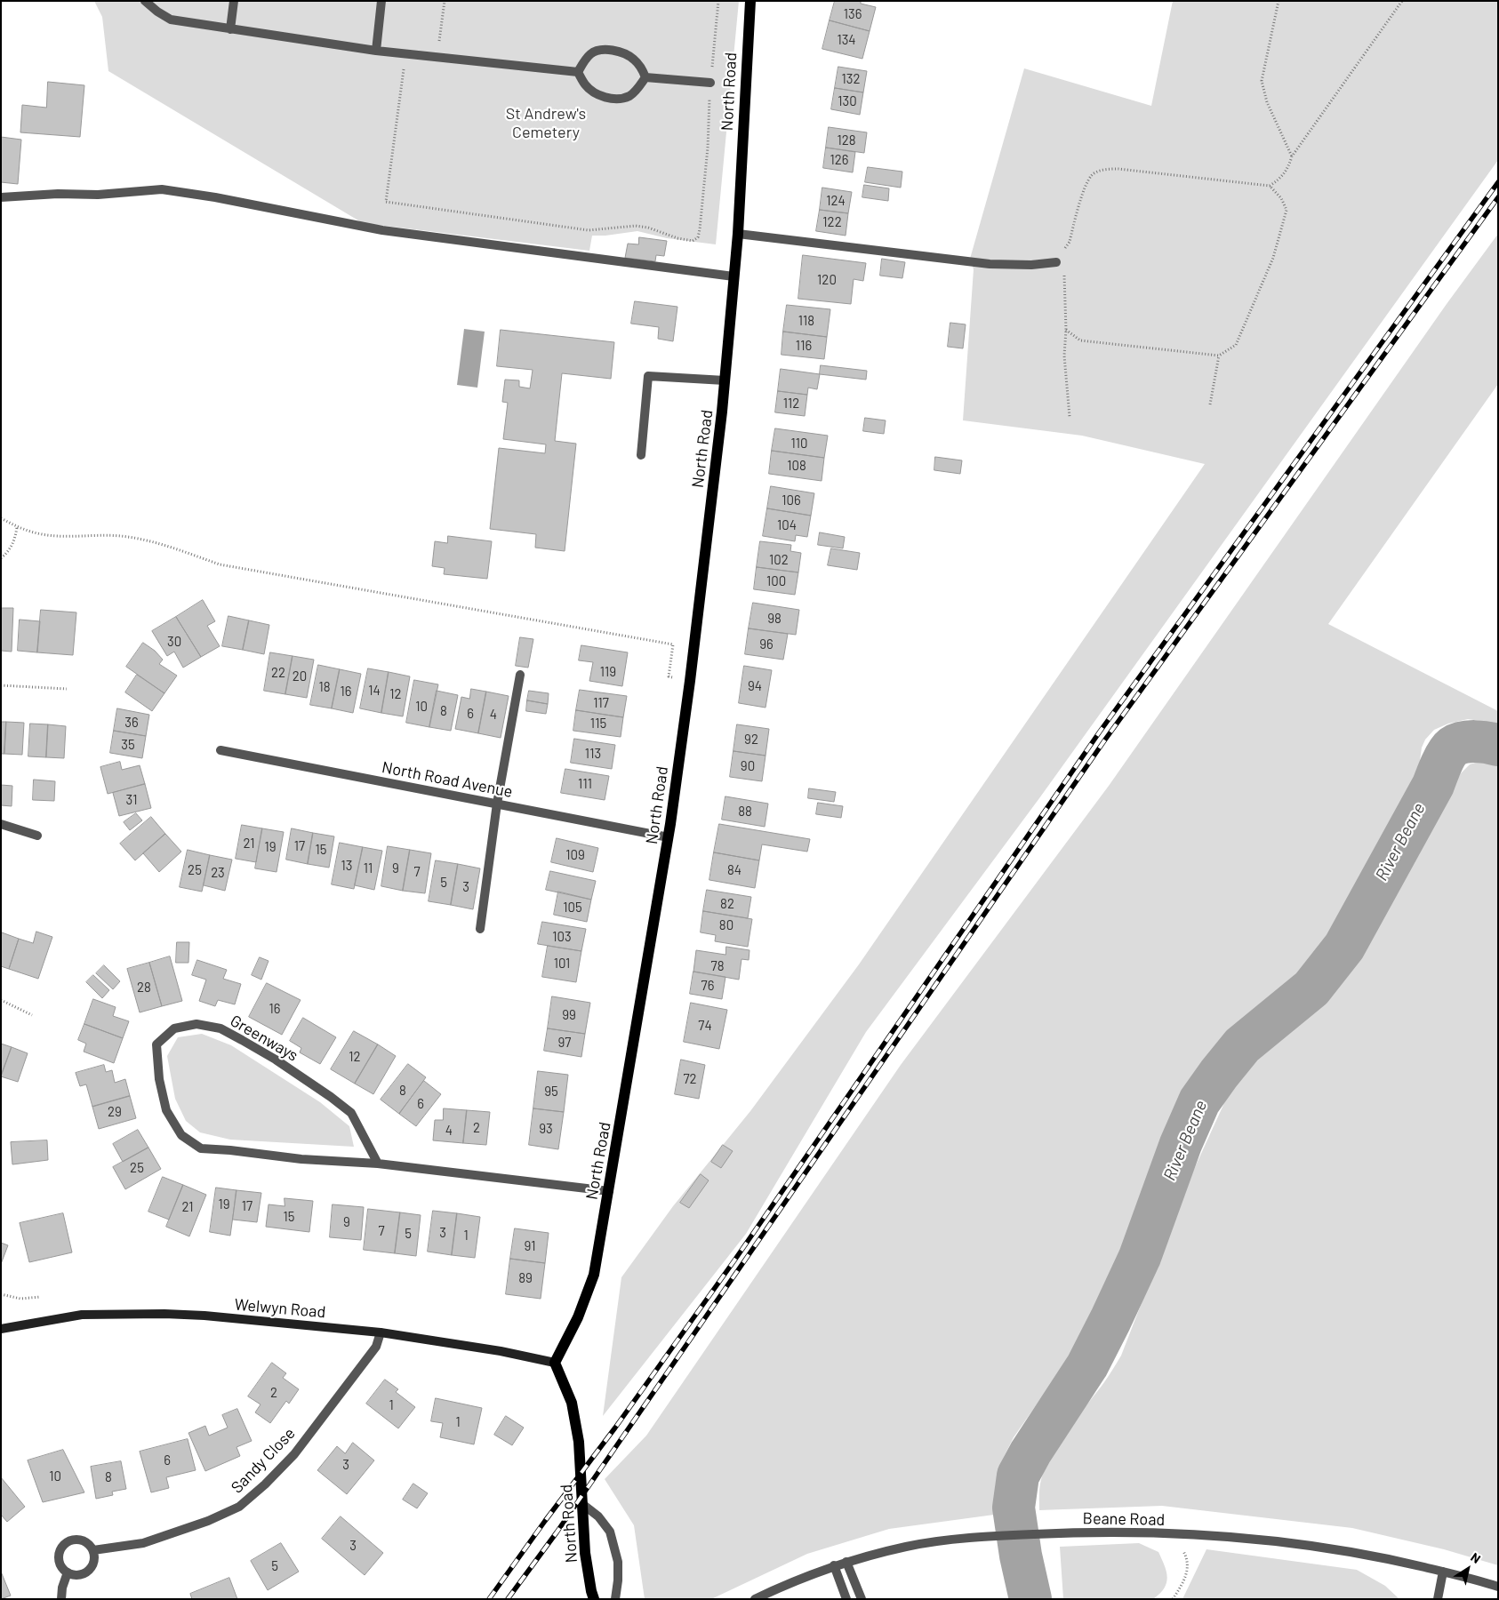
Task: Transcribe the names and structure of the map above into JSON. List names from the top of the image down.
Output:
{
  "streets": {
    "main road": ["North Road", "Welwyn Road"],
    "street": [
      "North Road Avenue",
      "Greenways",
      "Sandy Close",
      "Beane Road"
    ]
  },
  "crossings": [
    ["North Road", "North Road Avenue"],
    ["North Road", "Greenways"],
    ["North Road", "Welwyn Road"],
    ["Welwyn Road", "Sandy Close"]
  ],
  "water": ["River Beane"],
  "parks": ["St Andrew's Cemetery"],
  "house_numbers": [
    "136",
    "134",
    "132",
    "130",
    "128",
    "126",
    "124",
    "122",
    "120",
    "118",
    "116",
    "112",
    "110",
    "108",
    "106",
    "104",
    "102",
    "100",
    "98",
    "30",
    "96",
    "119",
    "22",
    "20",
    "94",
    "18",
    "14",
    "16",
    "12",
    "117",
    "10",
    "8",
    "6",
    "4",
    "36",
    "115",
    "92",
    "35",
    "113",
    "90",
    "111",
    "31",
    "88",
    "21",
    "17",
    "19",
    "15",
    "109",
    "13",
    "11",
    "9",
    "25",
    "84",
    "7",
    "23",
    "5",
    "3",
    "82",
    "105",
    "80",
    "103",
    "101",
    "78",
    "76",
    "28",
    "16",
    "99",
    "74",
    "97",
    "12",
    "72",
    "8",
    "95",
    "6",
    "29",
    "2",
    "93",
    "4",
    "25",
    "19",
    "17",
    "21",
    "15",
    "9",
    "7",
    "3",
    "5",
    "1",
    "91",
    "89",
    "2",
    "1",
    "1",
    "6",
    "3",
    "10",
    "8",
    "3",
    "5"
  ],
  "north": "top right"
}
